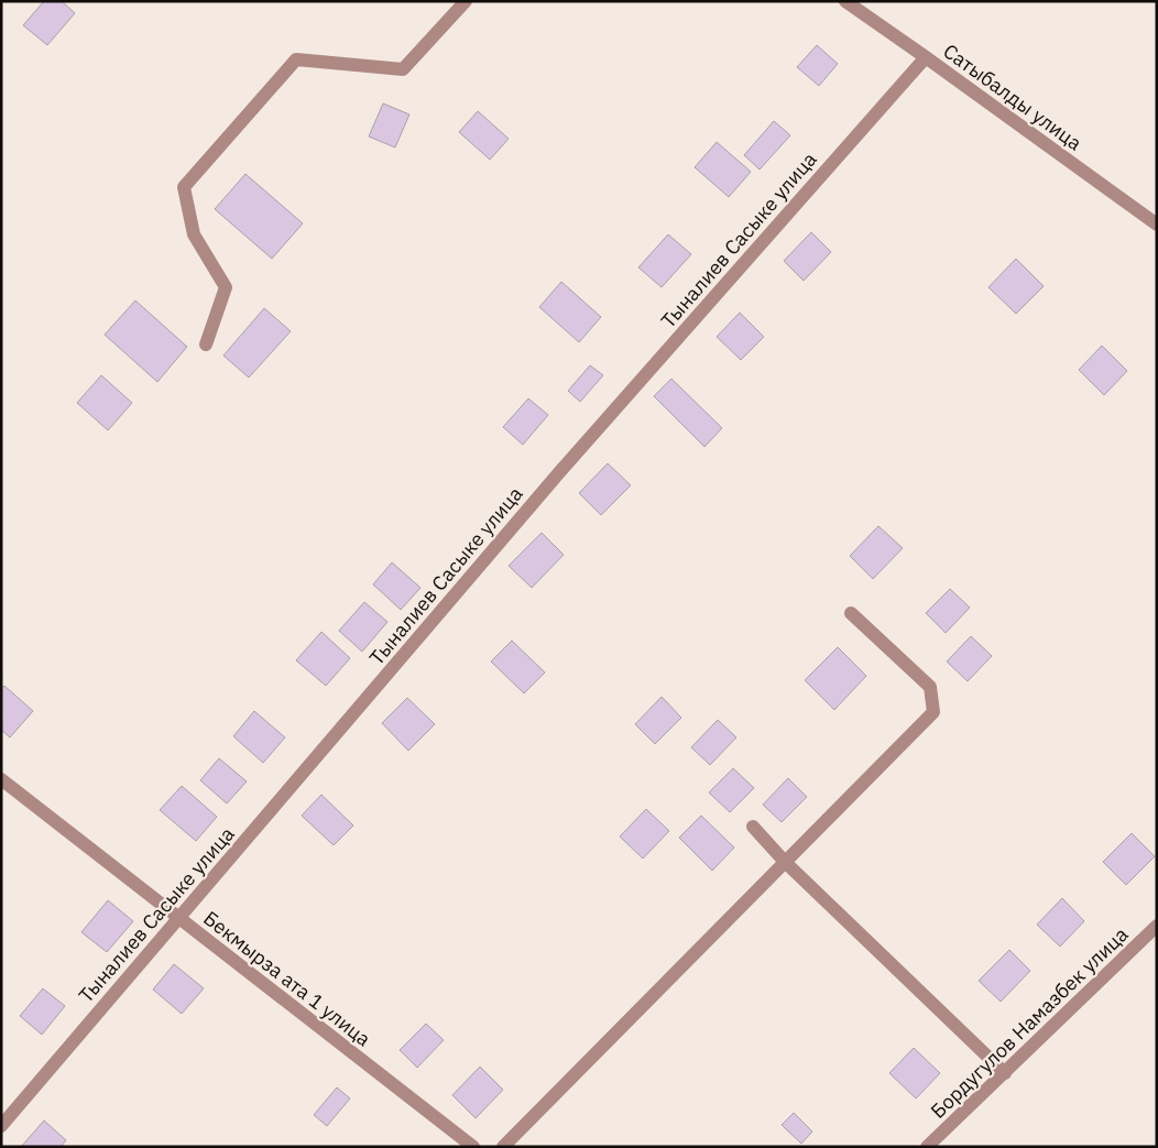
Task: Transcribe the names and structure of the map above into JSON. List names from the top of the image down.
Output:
{
  "streets": {
    "street": [
      "Сатыбалды улица",
      "Тыналиев Сасыке улица",
      "Бекмырза ата 1 улица",
      "Бордугулов Намазбек улица"
    ]
  },
  "crossings": [
    ["Сатыбалды улица", "Тыналиев Сасыке улица"],
    ["Тыналиев Сасыке улица", "Бекмырза ата 1 улица"]
  ]
}
